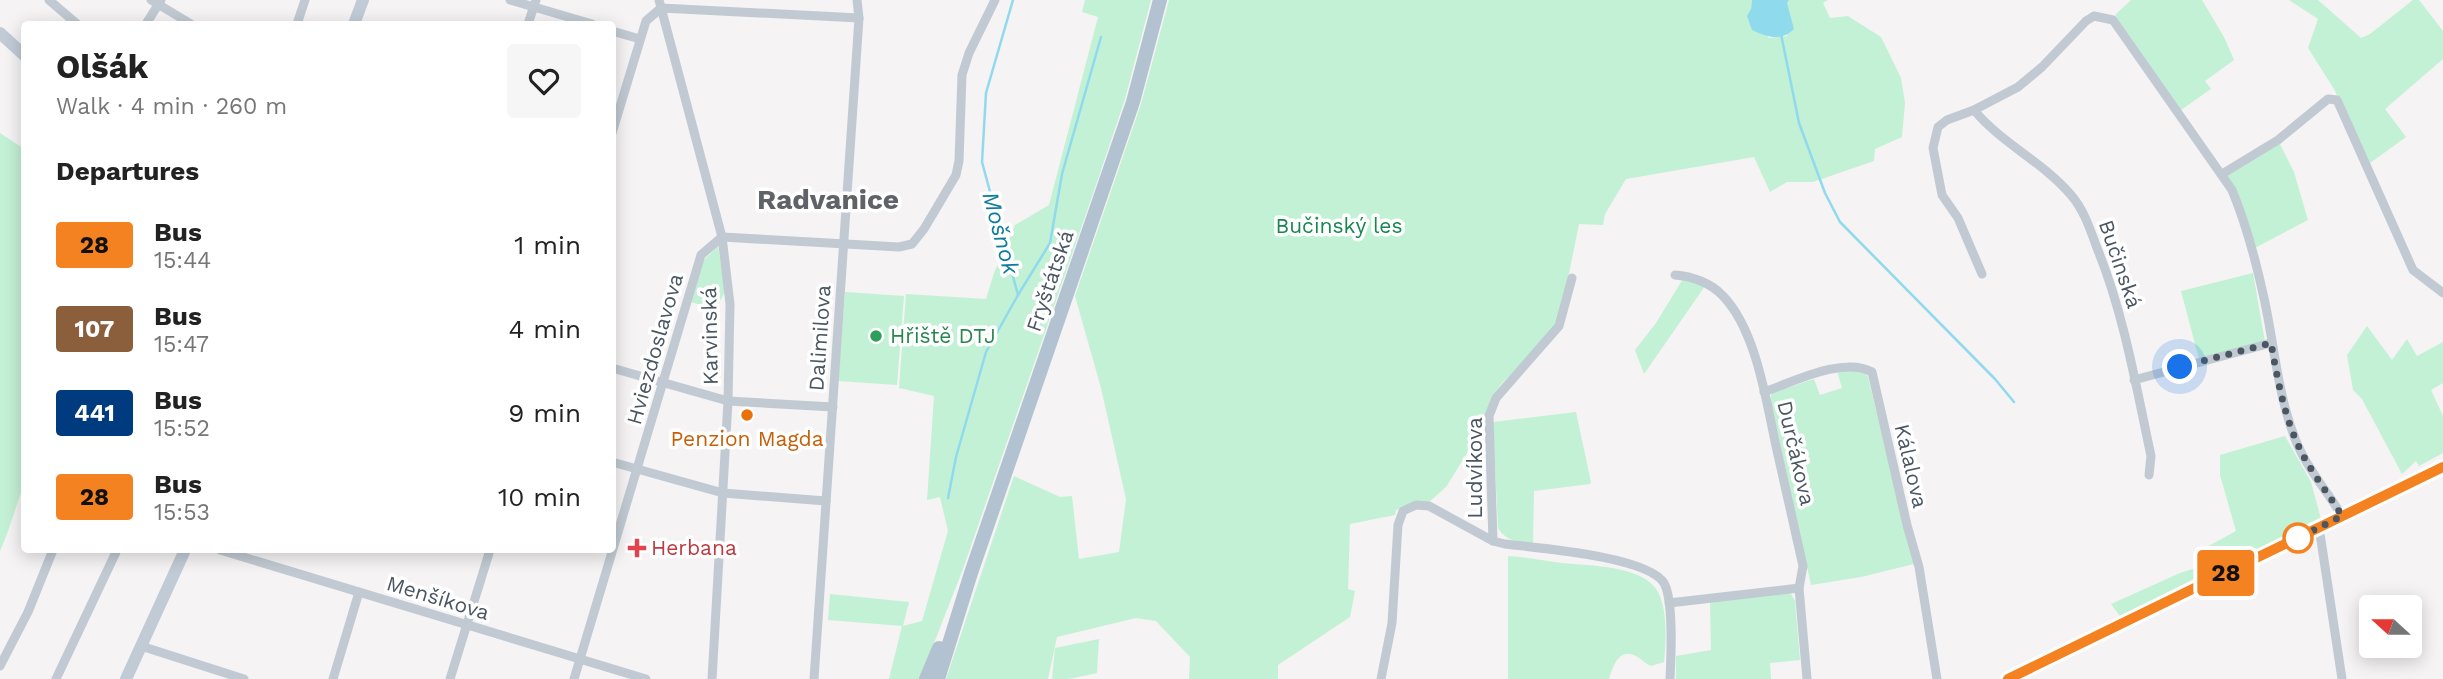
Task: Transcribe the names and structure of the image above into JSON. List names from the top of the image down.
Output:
{
  "streets": {
    "main road": ["Fryštátská"],
    "street": [
      "Bučinská",
      "Karvinská",
      "Dalimilova",
      "Hviezdoslavova",
      "Durčákova",
      "Kálalova",
      "Ludvíkova",
      "Menšíkova"
    ]
  },
  "crossings": [
    ["Karvinská", "Hviezdoslavova"],
    ["Hviezdoslavova", "Menšíkova"],
    ["Durčákova", "Kálalova"]
  ],
  "districts": ["Radvanice"],
  "water": ["Mošnok"],
  "parks": ["Bučinský les"],
  "places": {
    "other": ["Hřiště DTJ", "Penzion Magda"],
    "health": ["Herbana"]
  },
  "lines": ["bus line 28"],
  "north": "left",
  "page": {
    "on_map": "28",
    "heading": [
      ["Olšák", "Walk · 4 min · 260 m"],
      "Departures"
    ],
    "list": [
      {
        "mark": "28",
        "name": "Bus",
        "note": "15:44",
        "value": "1 min"
      },
      {
        "mark": "107",
        "name": "Bus",
        "note": "15:47",
        "value": "4 min"
      },
      {
        "mark": "441",
        "name": "Bus",
        "note": "15:52",
        "value": "9 min"
      },
      {
        "mark": "28",
        "name": "Bus",
        "note": "15:53",
        "value": "10 min"
      }
    ]
  }
}
